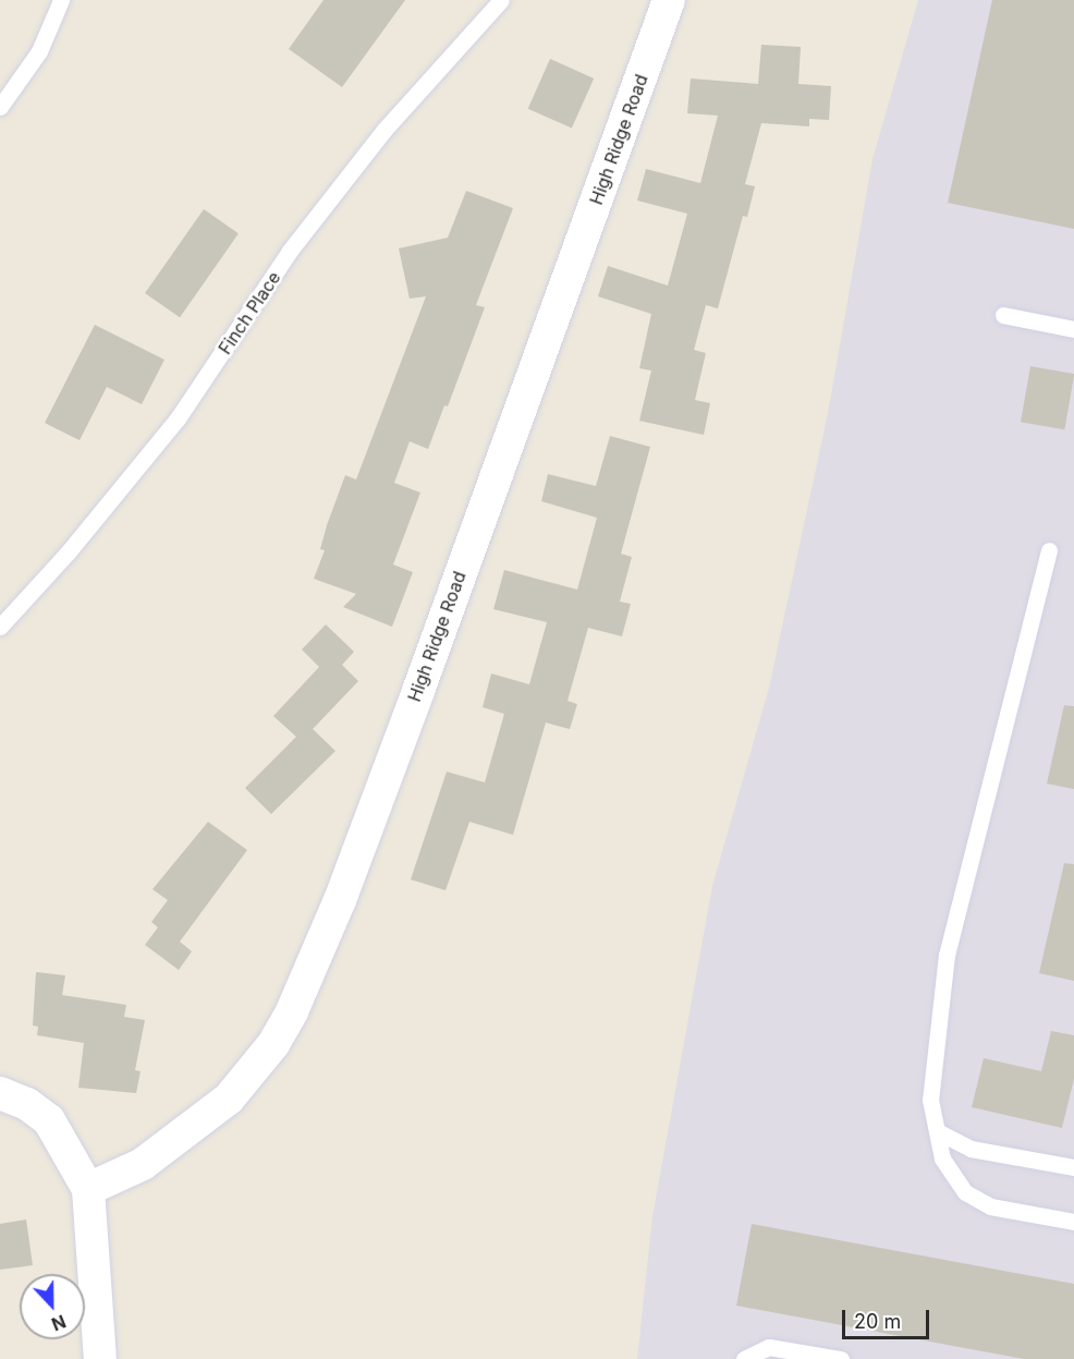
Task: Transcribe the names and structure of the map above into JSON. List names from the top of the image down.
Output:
{
  "streets": {
    "street": ["High Ridge Road"],
    "lane": ["Finch Place"]
  },
  "scale_bar": "20 m",
  "north": "bottom"
}
